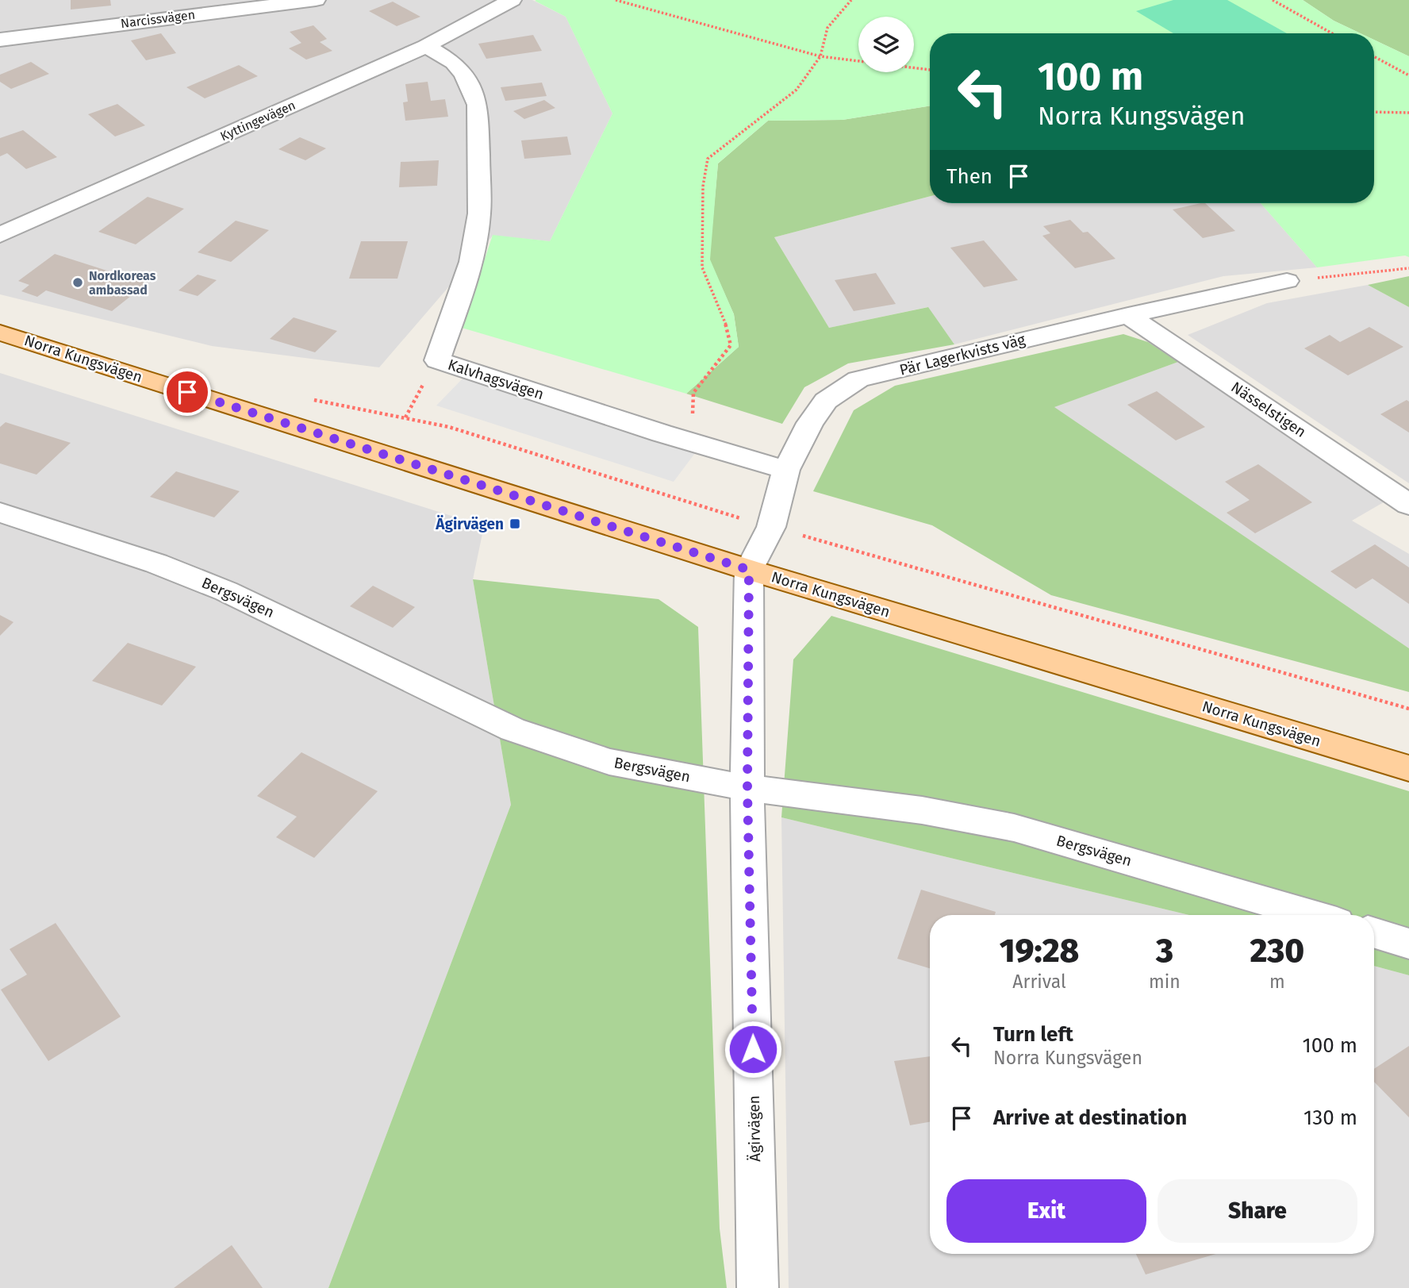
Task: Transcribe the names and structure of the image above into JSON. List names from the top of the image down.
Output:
{
  "streets": {
    "main road": ["Norra Kungsvägen"],
    "street": [
      "Narcissvägen",
      "Kyttingevägen",
      "Pär Lagerkvists väg",
      "Kalvhagsvägen",
      "Nässelstigen",
      "Bergsvägen",
      "Ägirvägen"
    ]
  },
  "crossings": [
    ["Kyttingevägen", "Kalvhagsvägen"],
    ["Pär Lagerkvists väg", "Norra Kungsvägen"],
    ["Pär Lagerkvists väg", "Kalvhagsvägen"],
    ["Pär Lagerkvists väg", "Nässelstigen"],
    ["Pär Lagerkvists väg", "Ägirvägen"],
    ["Norra Kungsvägen", "Ägirvägen"],
    ["Bergsvägen", "Ägirvägen"]
  ],
  "places": {
    "other": ["Nordkoreas ambassad"],
    "transit": ["Ägirvägen"]
  },
  "page": {
    "turn": ["100 m", "Norra Kungsvägen"],
    "then": "Then",
    "eta": [
      "19:28",
      "Arrival",
      "3",
      "min",
      "230",
      "m"
    ],
    "list": [
      {
        "name": "Turn left",
        "note": "Norra Kungsvägen",
        "value": "100 m"
      },
      {
        "name": "Arrive at destination",
        "value": "130 m"
      }
    ],
    "buttons": ["Exit", "Share"]
  }
}
